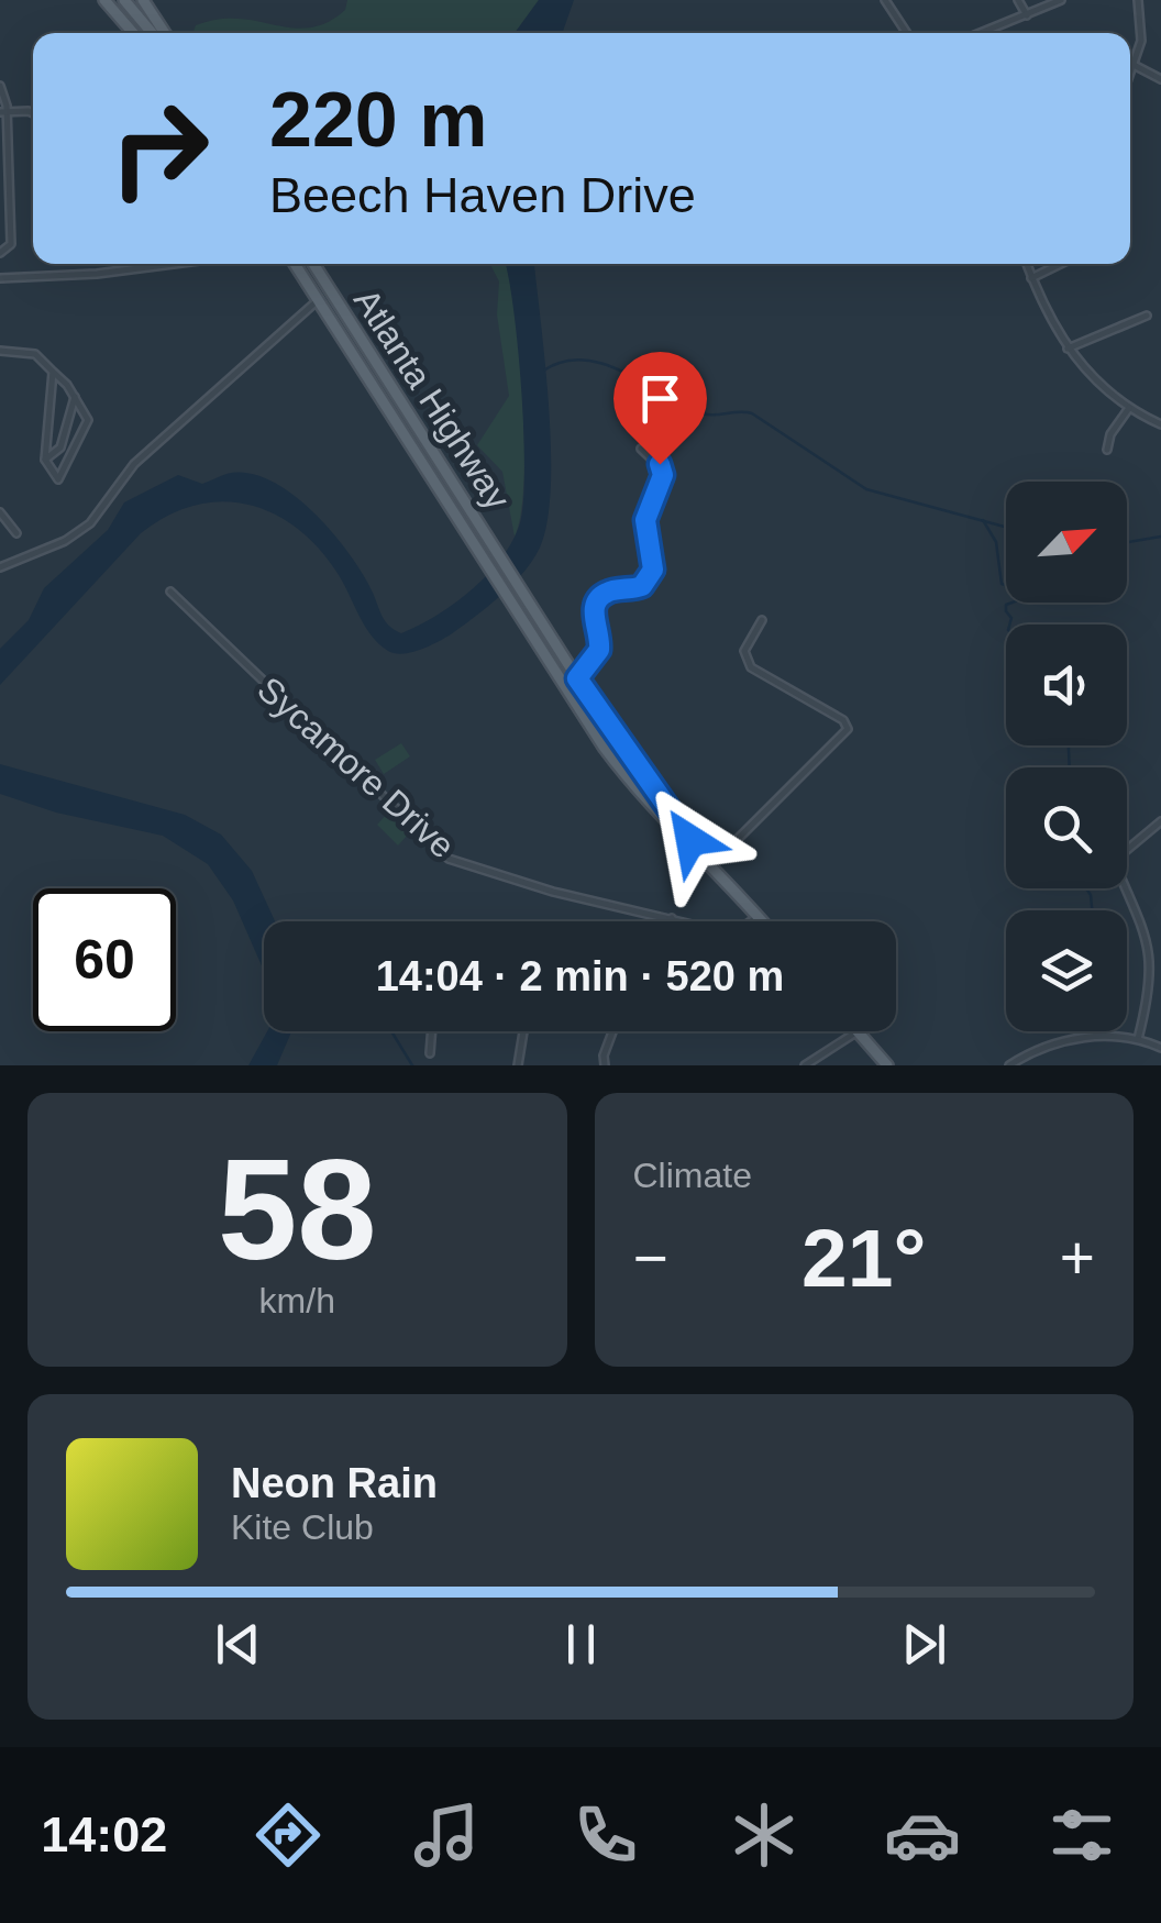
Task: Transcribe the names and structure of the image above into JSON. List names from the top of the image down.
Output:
{
  "streets": {
    "main road": ["Atlanta Highway"],
    "street": ["Sycamore Drive"]
  },
  "north": "top right",
  "page": {
    "turn": ["220 m", "Beech Haven Drive"],
    "limit": "60",
    "trip": "14:04 · 2 min · 520 m",
    "tile": [
      ["58", "km/h"],
      "Climate"
    ],
    "heat": ["−", "21°", "+"],
    "song": ["Neon Rain", "Kite Club"],
    "tabs": "14:02"
  }
}
